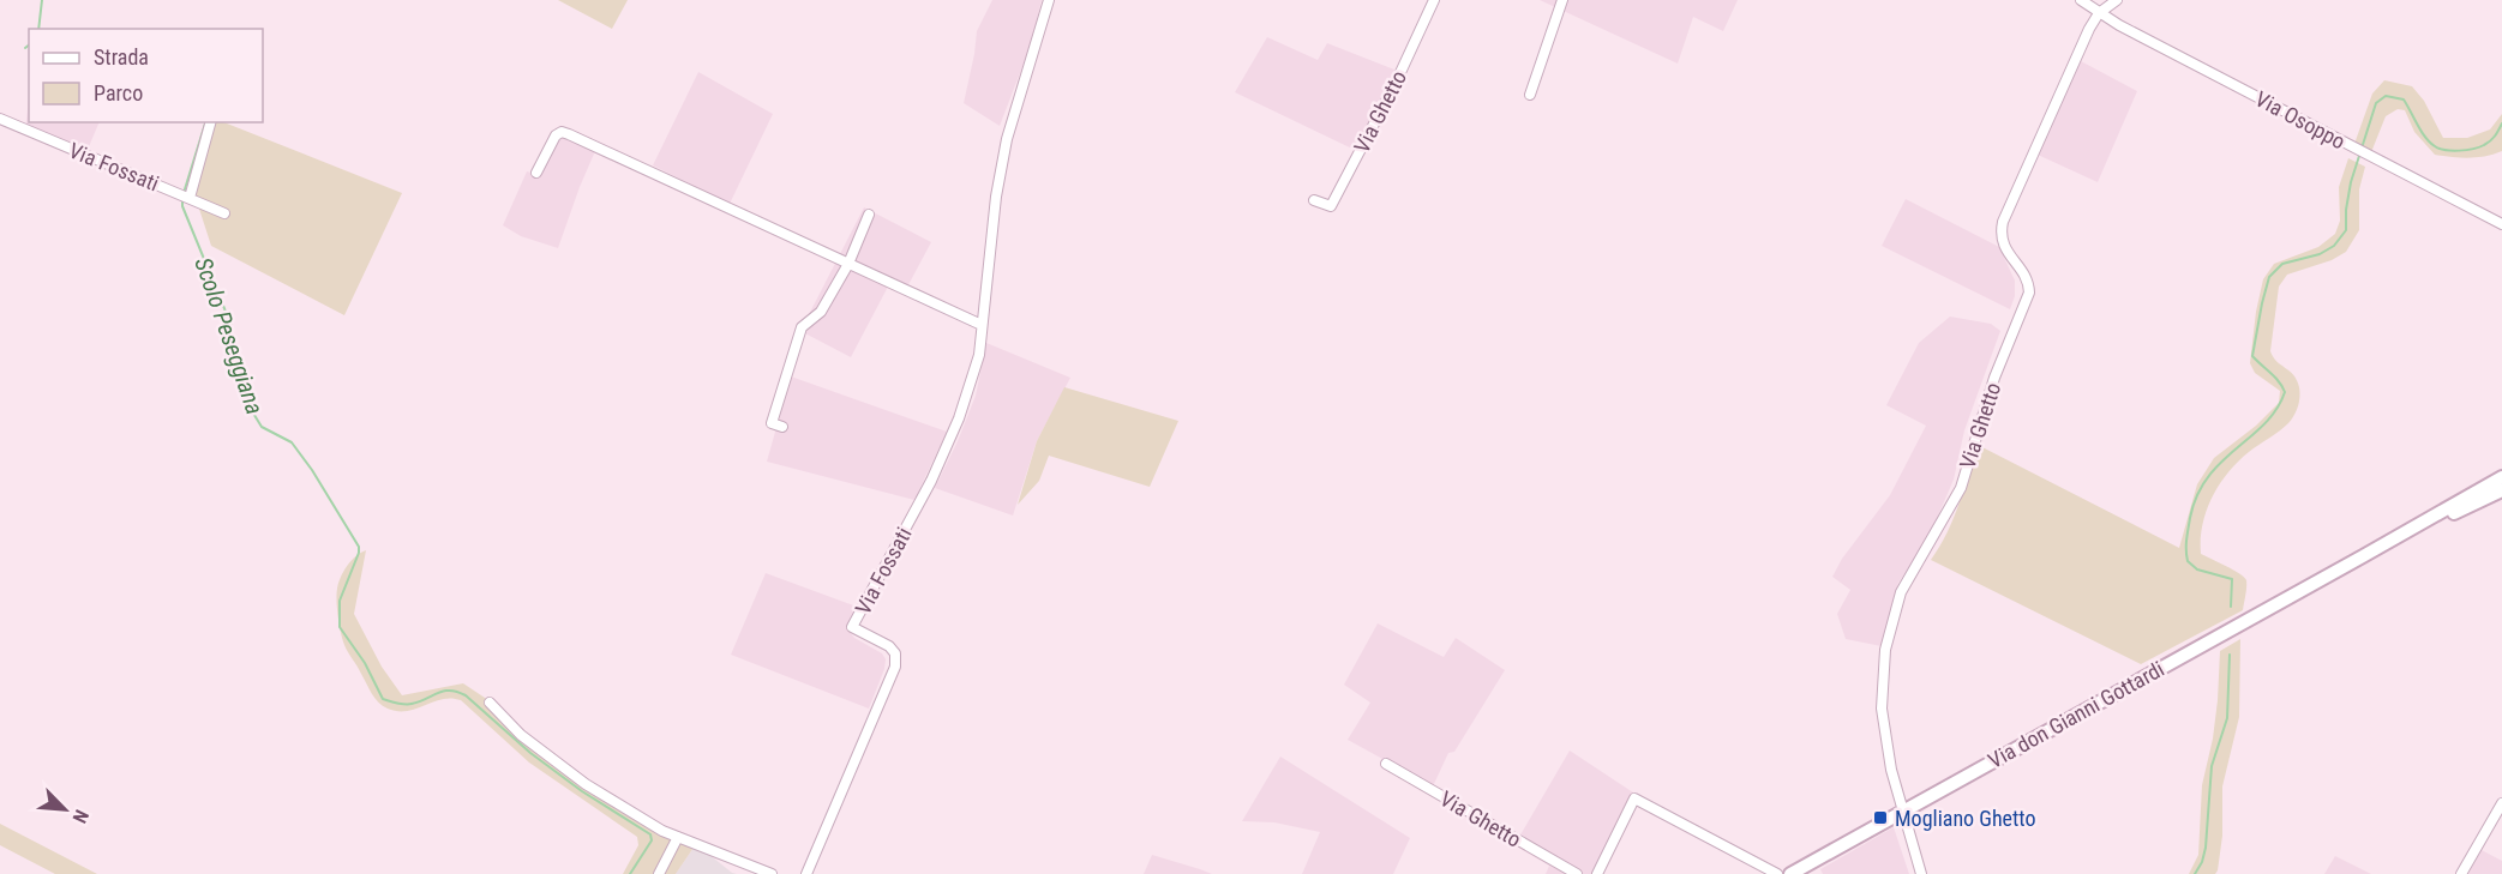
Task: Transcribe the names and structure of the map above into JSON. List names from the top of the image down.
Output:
{
  "streets": {
    "main road": ["Via don Gianni Gottardi"],
    "street": ["Via Ghetto", "Via Osoppo", "Via Fossati"]
  },
  "crossings": [
    ["Via Ghetto", "Via Osoppo"],
    ["Via Ghetto", "Via don Gianni Gottardi"]
  ],
  "water": ["Scolo Peseggiana"],
  "places": {
    "transit": ["Mogliano Ghetto"]
  },
  "legend": ["Strada", "Parco"],
  "north": "bottom right"
}
